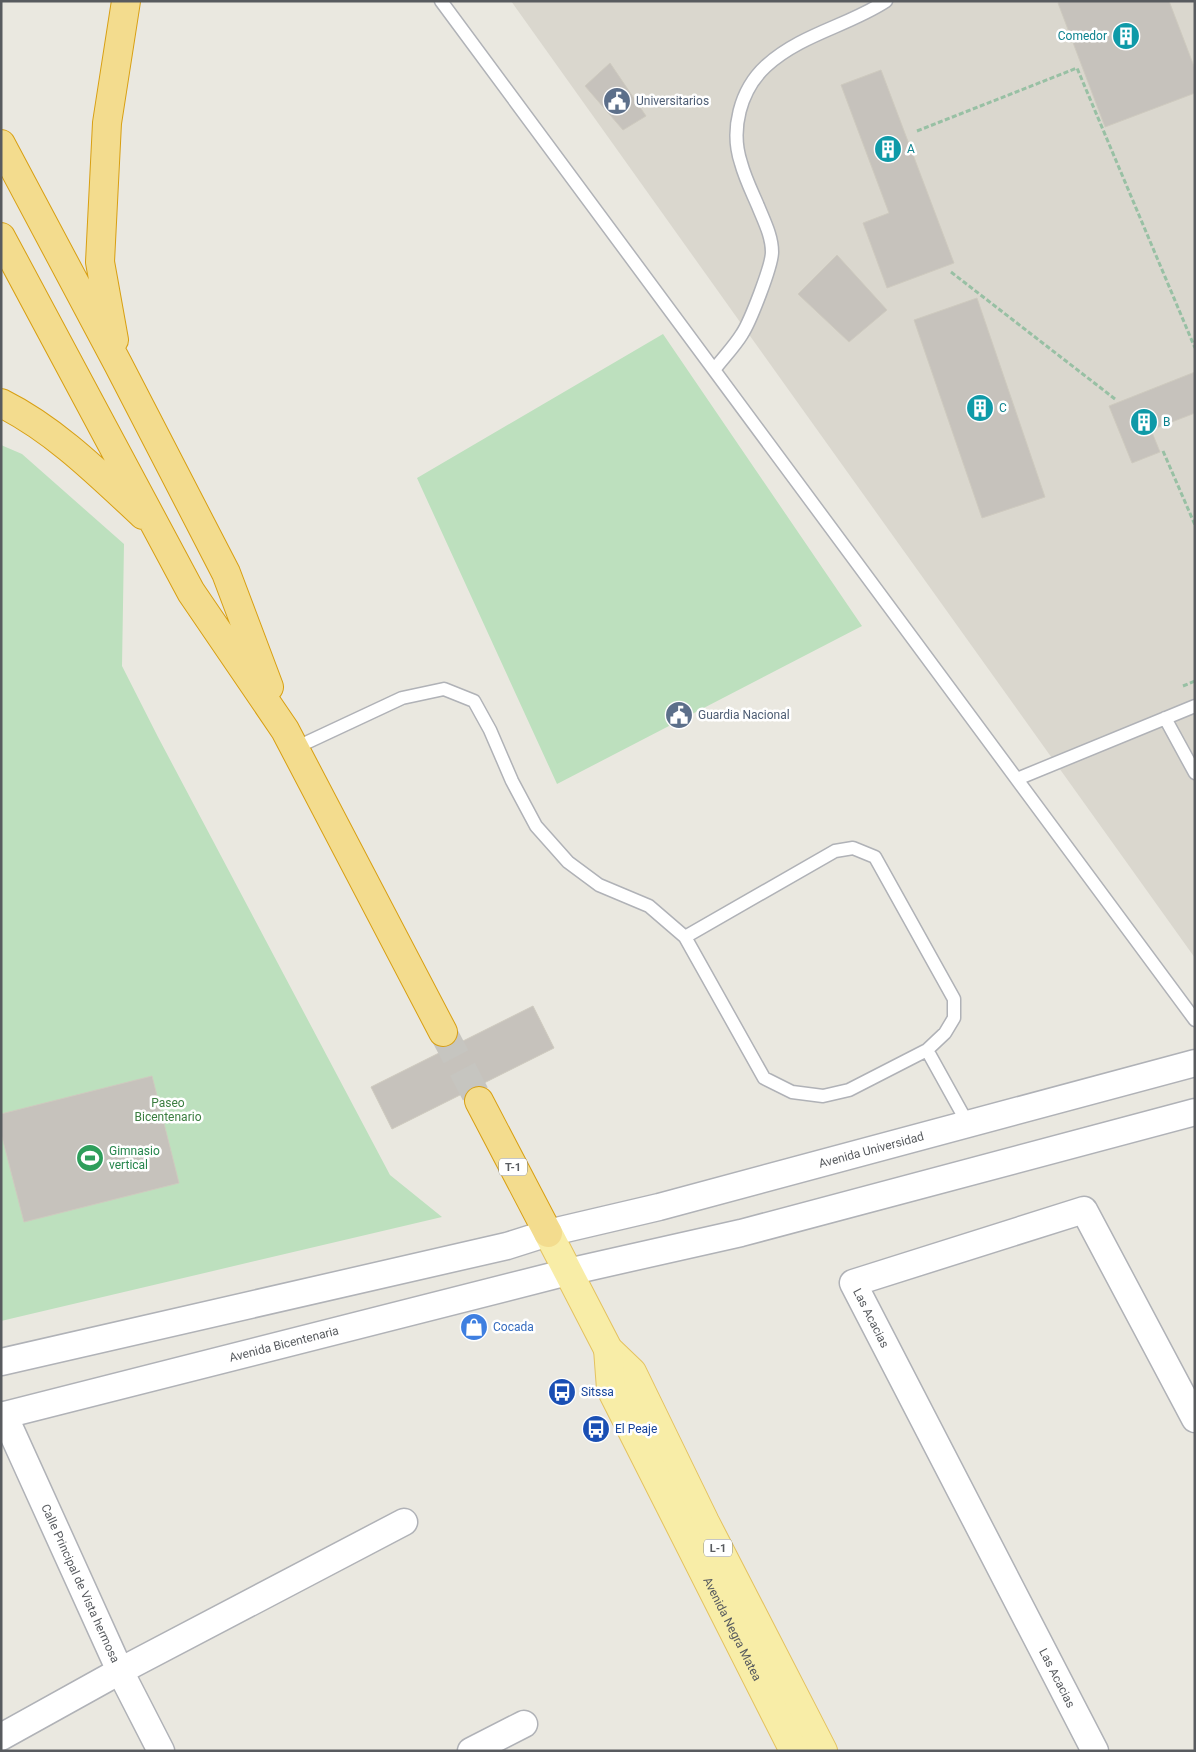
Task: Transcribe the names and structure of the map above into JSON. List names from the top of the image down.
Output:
{
  "streets": {
    "highway": ["T-1"],
    "main road": ["L-1", "Avenida Negra Matea"],
    "street": [
      "Avenida Universidad",
      "Las Acacias",
      "Avenida Bicentenaria",
      "Calle Principal de Vista hermosa"
    ]
  },
  "crossings": [
    ["Avenida Universidad", "T-1"],
    ["Avenida Universidad", "L-1"],
    ["T-1", "L-1"],
    ["Avenida Bicentenaria", "L-1"],
    ["Avenida Bicentenaria", "Calle Principal de Vista hermosa"],
    ["L-1", "Avenida Negra Matea"]
  ],
  "parks": ["Paseo Bicentenario"],
  "places": {
    "building": [
      "Comedor",
      "A",
      "C",
      "B"
    ],
    "public building": ["Universitarios", "Guardia Nacional"],
    "sports": ["Gimnasio vertical"],
    "shop": ["Cocada"],
    "bus stop": ["Sitssa", "El Peaje"]
  }
}
